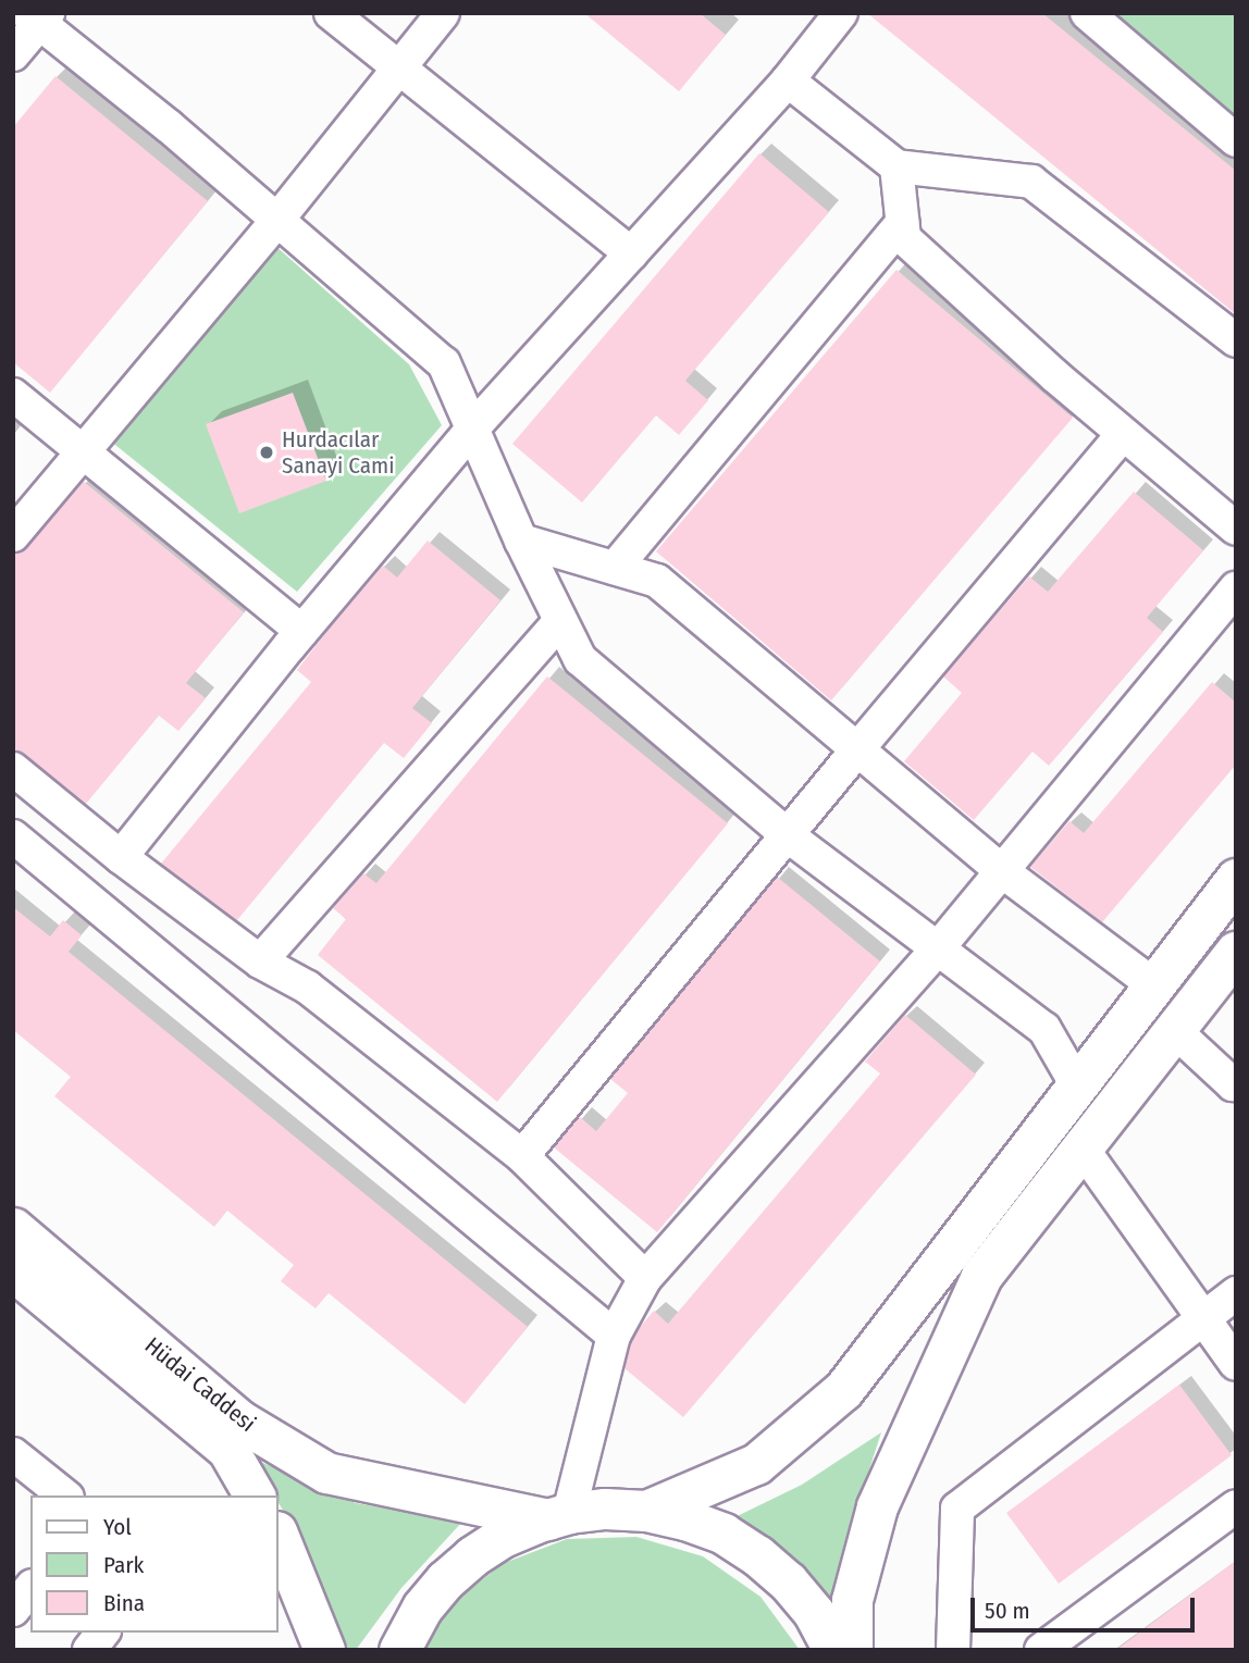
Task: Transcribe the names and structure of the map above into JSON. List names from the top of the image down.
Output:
{
  "streets": {
    "street": ["Hüdai Caddesi"]
  },
  "places": ["Hurdacılar Sanayi Cami"],
  "legend": ["Yol", "Park", "Bina"],
  "scale_bar": "50 m"
}
